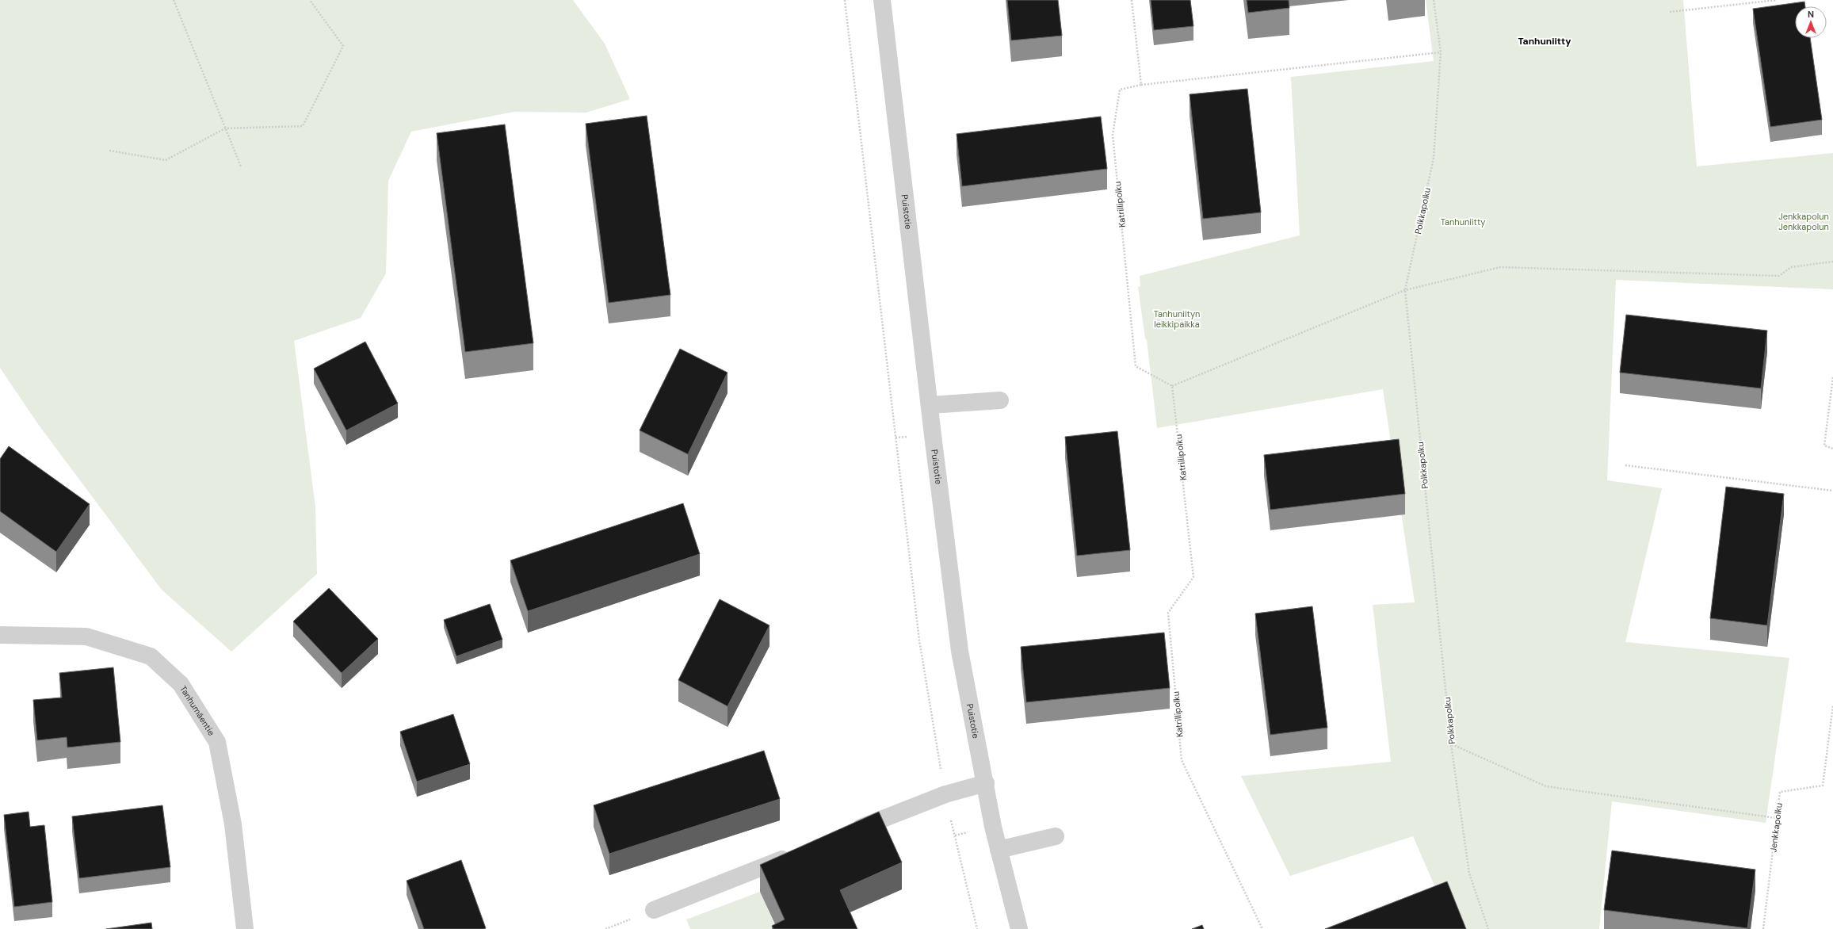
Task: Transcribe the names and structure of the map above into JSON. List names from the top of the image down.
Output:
{
  "streets": {
    "street": ["Puistotie", "Tanhumäentie"],
    "path": ["Katrillipolku", "Polkkapolku", "Jenkkapolku"]
  },
  "districts": ["Tanhuniitty"],
  "parks": ["Jenkkapolun Jenkkapolun", "Tanhuniitty", "Tanhuniityn leikkipaikka"],
  "north": "top"
}
